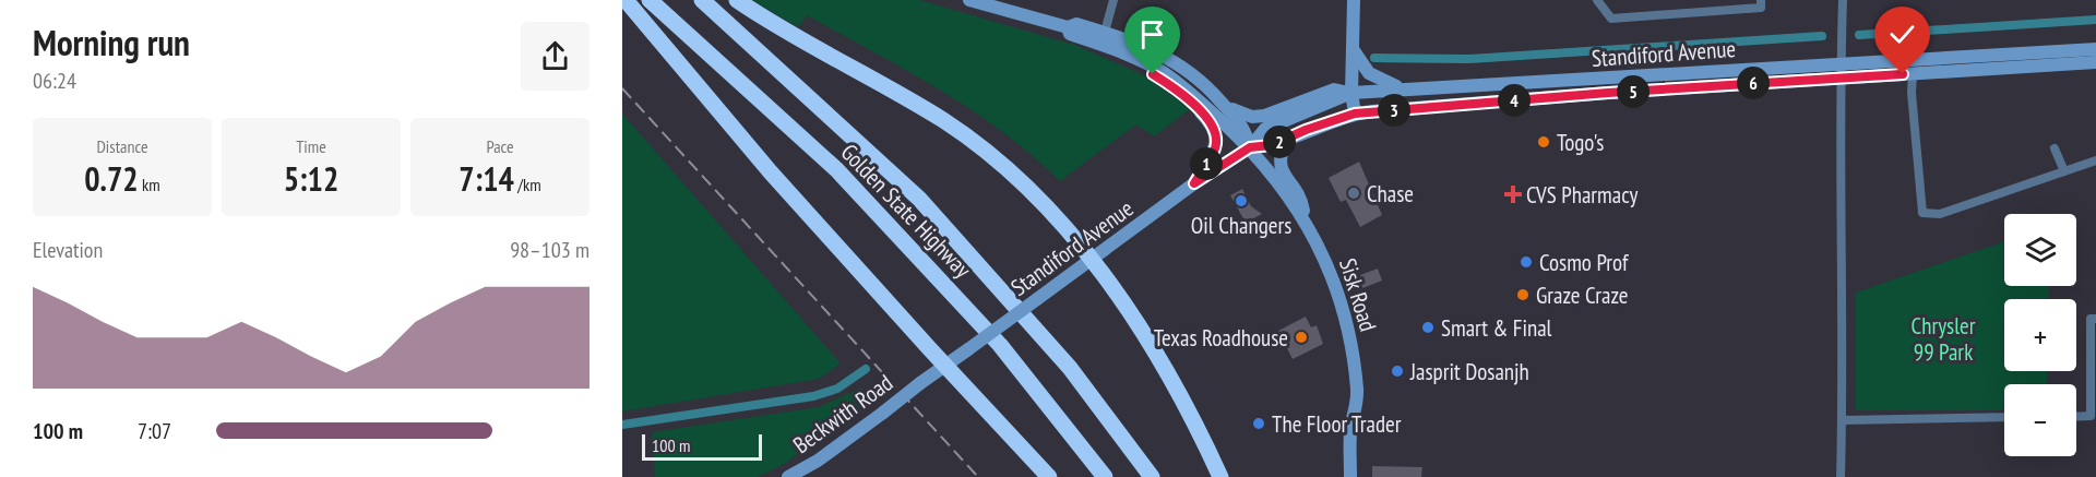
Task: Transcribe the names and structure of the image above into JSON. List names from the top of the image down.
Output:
{
  "streets": {
    "highway": ["Golden State Highway"],
    "main road": ["Standiford Avenue", "Sisk Road", "Beckwith Road"]
  },
  "crossings": [
    ["Standiford Avenue", "Sisk Road"],
    ["Standiford Avenue", "Beckwith Road"]
  ],
  "parks": ["Chrysler 99 Park"],
  "places": {
    "other": [
      "Togo's",
      "Chase",
      "Oil Changers",
      "Cosmo Prof",
      "Graze Craze",
      "Smart & Final",
      "Texas Roadhouse",
      "Jasprit Dosanjh",
      "The Floor Trader"
    ],
    "health": ["CVS Pharmacy"]
  },
  "scale_bar": "100 m",
  "page": {
    "heading": ["Morning run", "06:24"],
    "pins": [
      "6",
      "5",
      "4",
      "3",
      "2",
      "1"
    ],
    "stats": [
      ["Distance", "0.72 km"],
      ["Time", "5:12"],
      ["Pace", "7:14 /km"]
    ],
    "map_buttons": ["+", "−"],
    "chart": ["Elevation", "98–103 m"],
    "list": [
      {
        "name": "100 m",
        "note": "7:07"
      }
    ],
    "scale": "100 m"
  }
}
